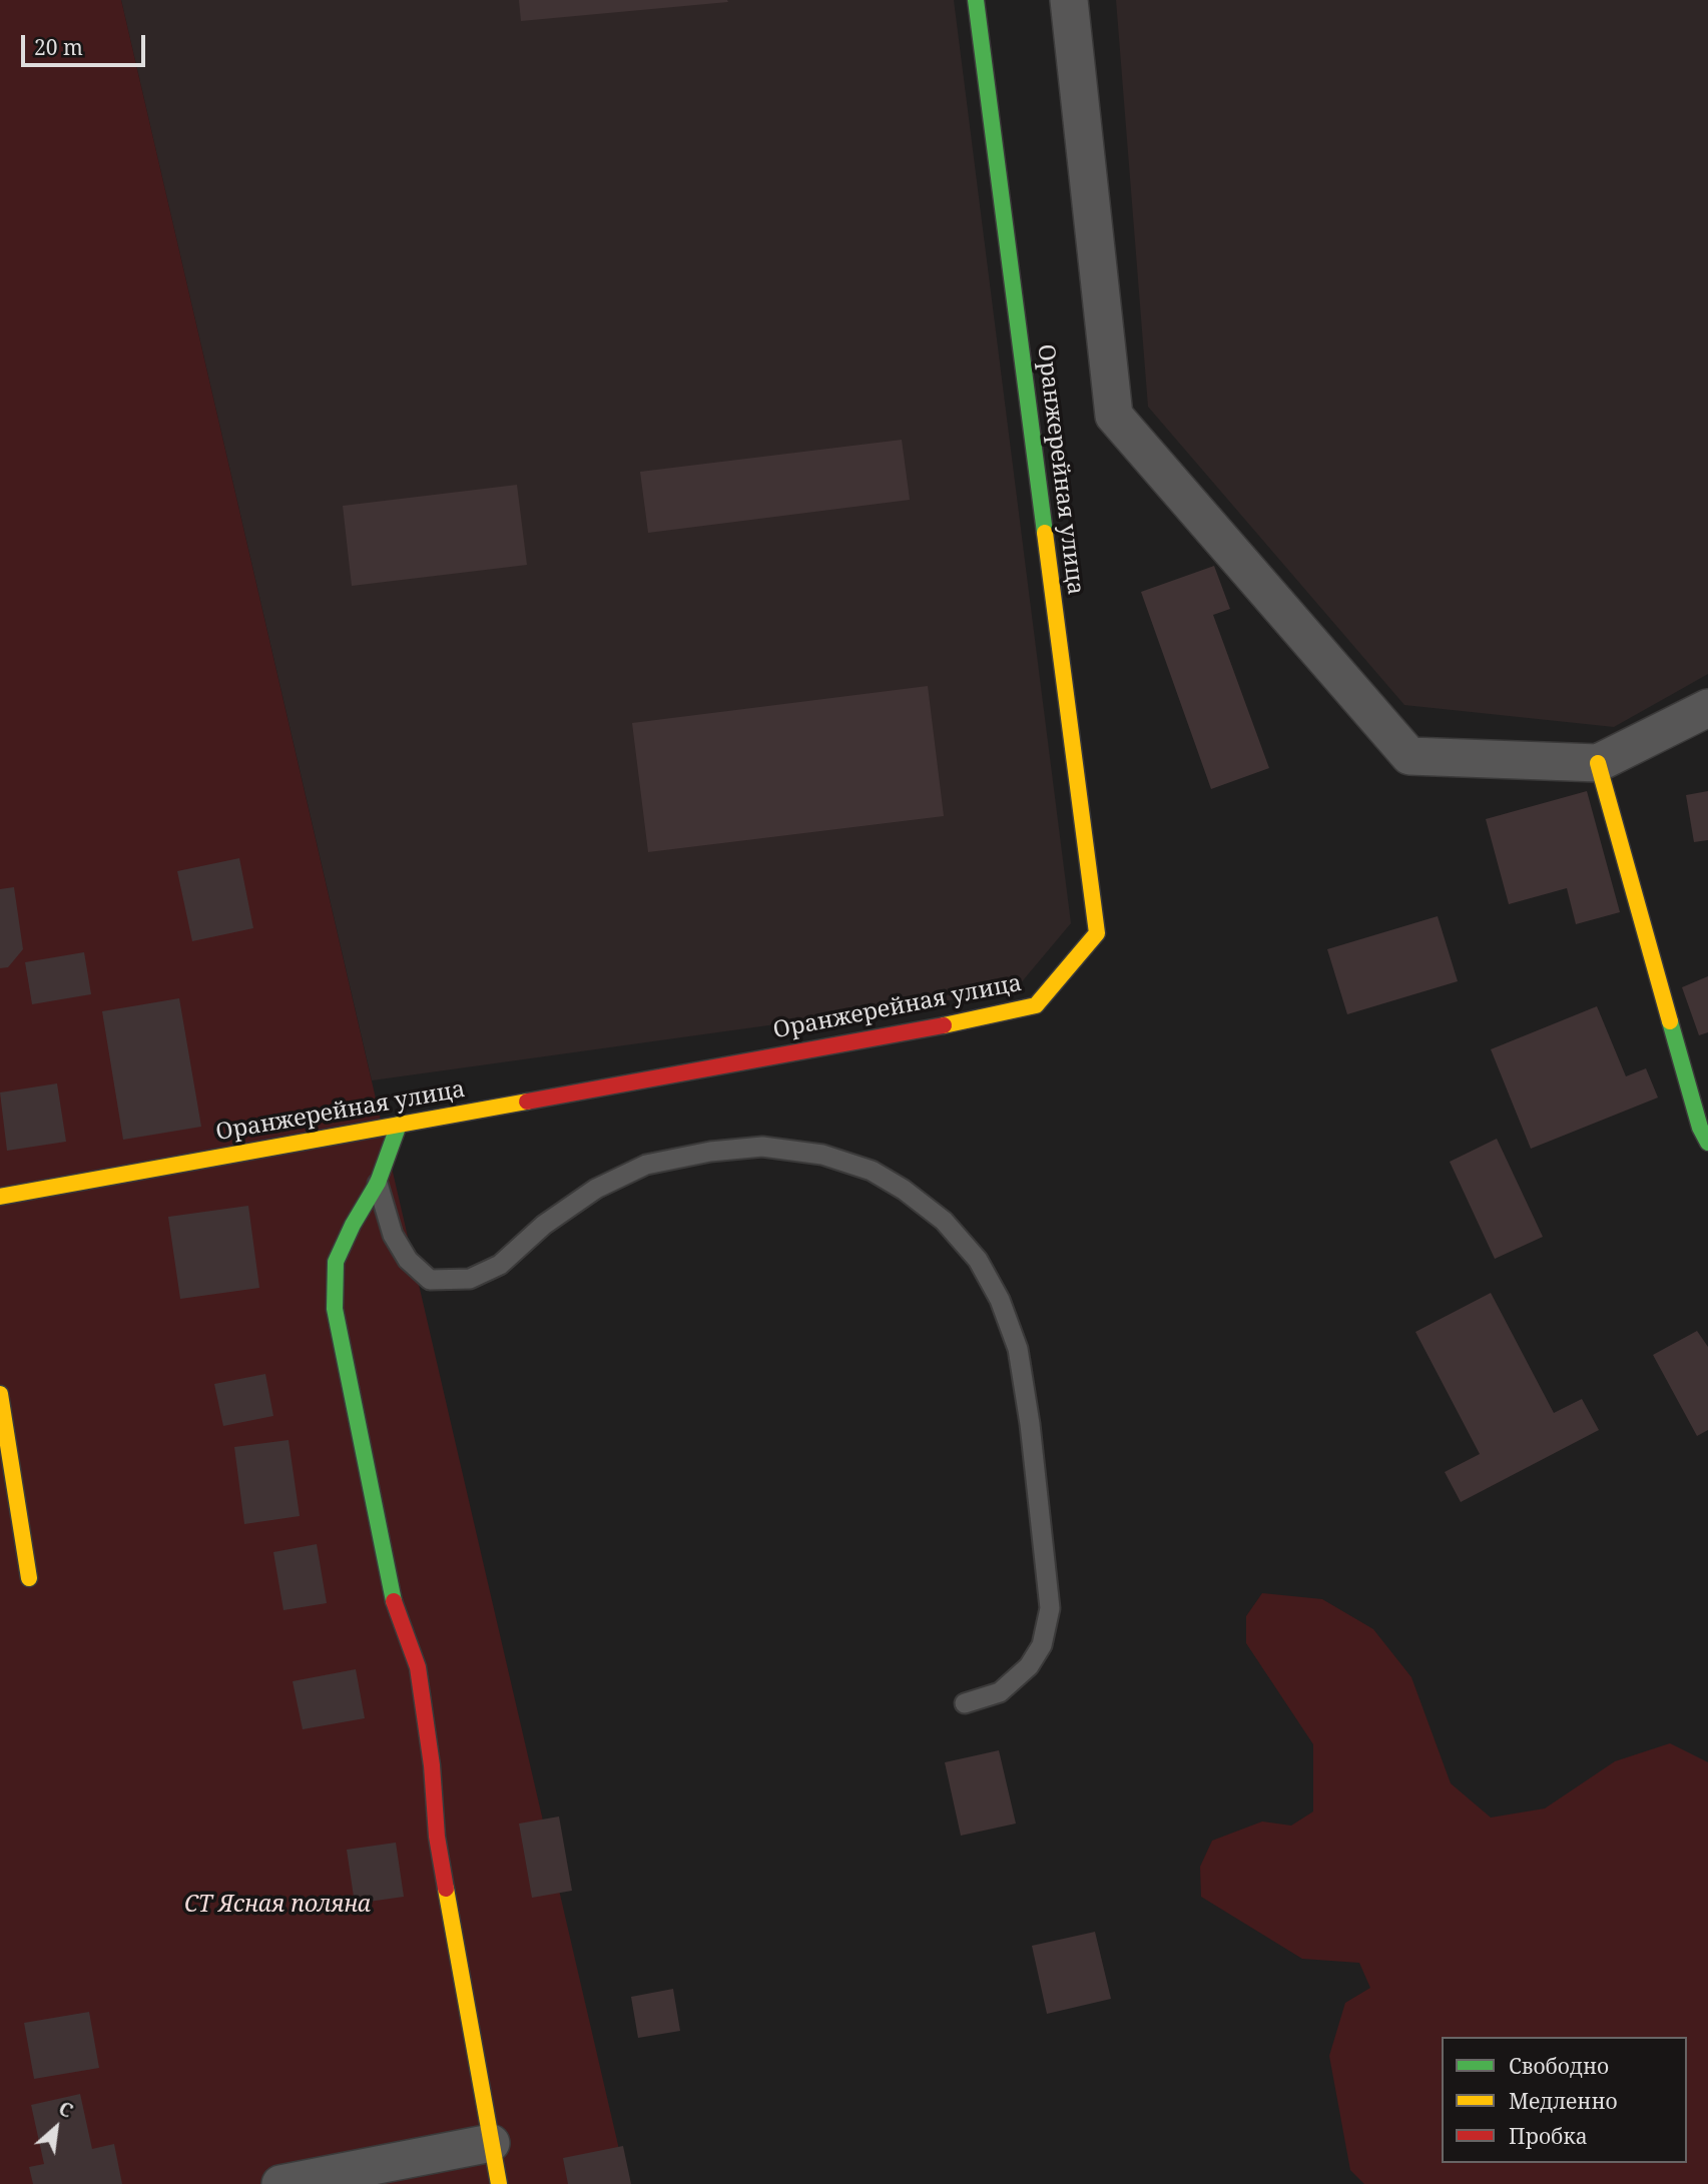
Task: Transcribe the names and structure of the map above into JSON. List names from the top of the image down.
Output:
{
  "streets": {
    "street": ["Оранжерейная улица"]
  },
  "parks": ["СТ Ясная поляна"],
  "legend": ["Свободно", "Медленно", "Пробка"],
  "scale_bar": "20 m",
  "north": "top right"
}
